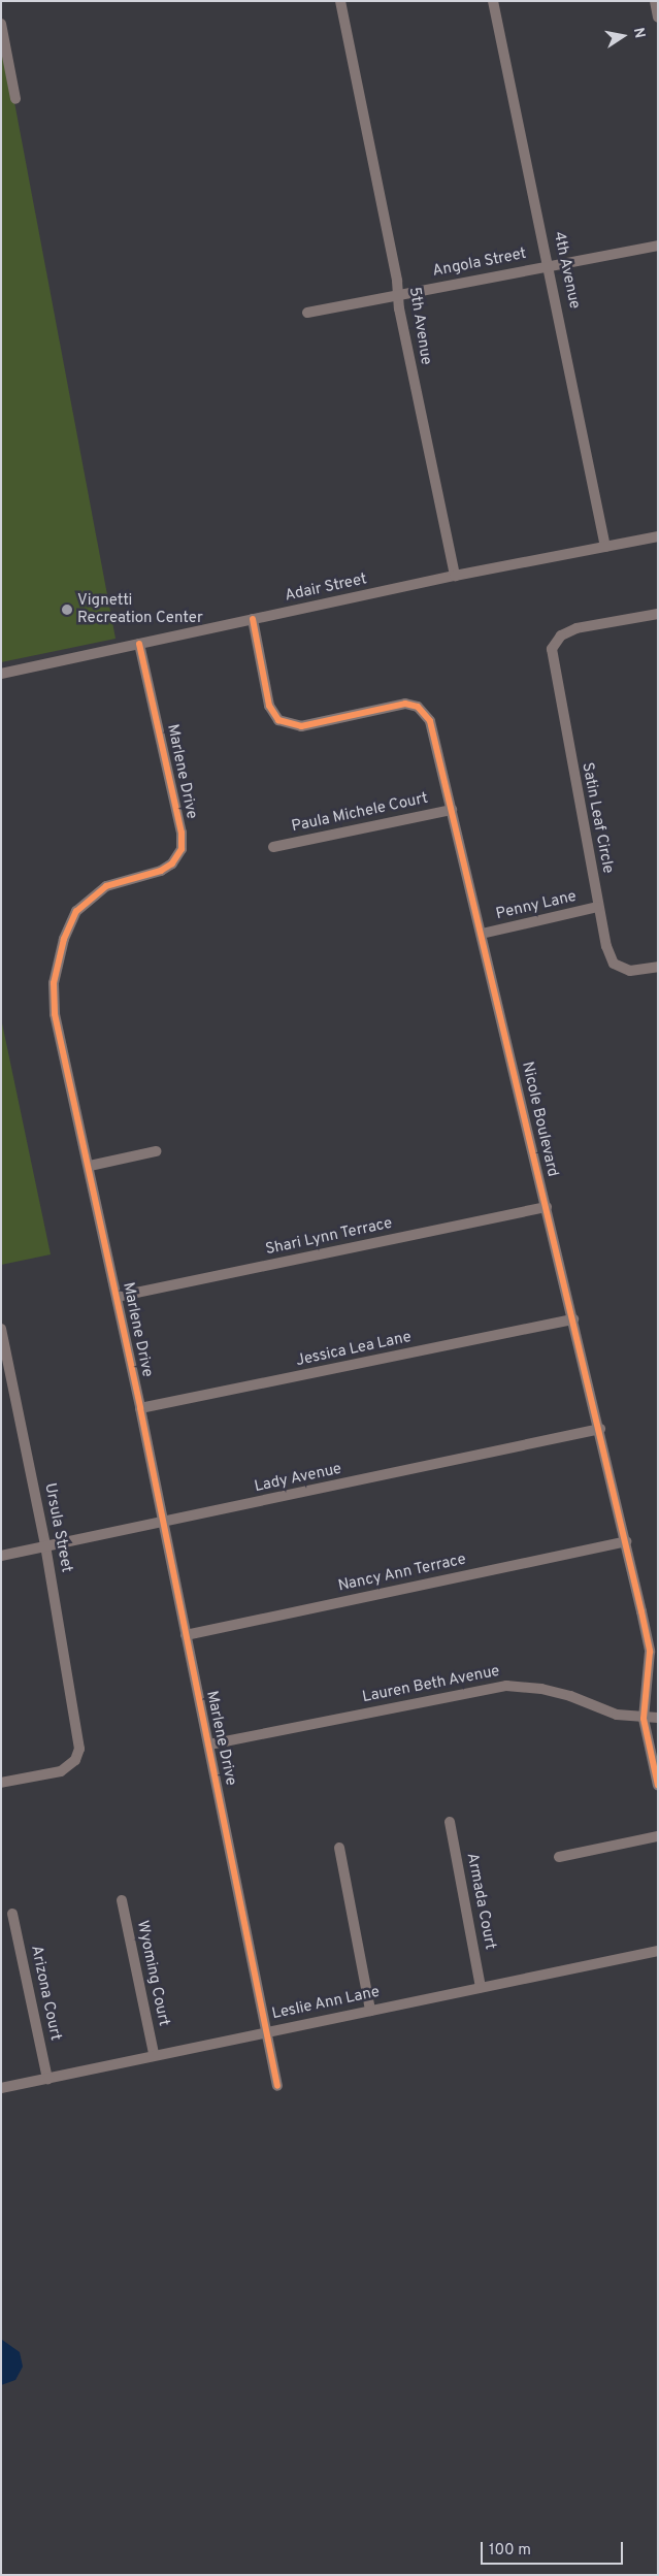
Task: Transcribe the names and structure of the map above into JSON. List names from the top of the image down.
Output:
{
  "streets": {
    "street": [
      "Angola Street",
      "4th Avenue",
      "5th Avenue",
      "Adair Street",
      "Marlene Drive",
      "Paula Michele Court",
      "Satin Leaf Circle",
      "Penny Lane",
      "Nicole Boulevard",
      "Shari Lynn Terrace",
      "Jessica Lea Lane",
      "Lady Avenue",
      "Ursula Street",
      "Nancy Ann Terrace",
      "Lauren Beth Avenue",
      "Armada Court",
      "Wyoming Court",
      "Arizona Court",
      "Leslie Ann Lane"
    ]
  },
  "crossings": [
    ["Angola Street", "4th Avenue"],
    ["Angola Street", "5th Avenue"],
    ["4th Avenue", "Adair Street"],
    ["5th Avenue", "Adair Street"],
    ["Adair Street", "Marlene Drive"],
    ["Adair Street", "Nicole Boulevard"],
    ["Marlene Drive", "Shari Lynn Terrace"],
    ["Marlene Drive", "Jessica Lea Lane"],
    ["Marlene Drive", "Lady Avenue"],
    ["Marlene Drive", "Nancy Ann Terrace"],
    ["Marlene Drive", "Lauren Beth Avenue"],
    ["Marlene Drive", "Leslie Ann Lane"],
    ["Paula Michele Court", "Nicole Boulevard"],
    ["Satin Leaf Circle", "Penny Lane"],
    ["Penny Lane", "Nicole Boulevard"],
    ["Nicole Boulevard", "Shari Lynn Terrace"],
    ["Nicole Boulevard", "Jessica Lea Lane"],
    ["Nicole Boulevard", "Lady Avenue"],
    ["Nicole Boulevard", "Nancy Ann Terrace"],
    ["Nicole Boulevard", "Lauren Beth Avenue"],
    ["Lady Avenue", "Ursula Street"],
    ["Armada Court", "Leslie Ann Lane"],
    ["Wyoming Court", "Leslie Ann Lane"],
    ["Arizona Court", "Leslie Ann Lane"]
  ],
  "places": ["Vignetti Recreation Center"],
  "scale_bar": "100 m",
  "north": "right"
}
